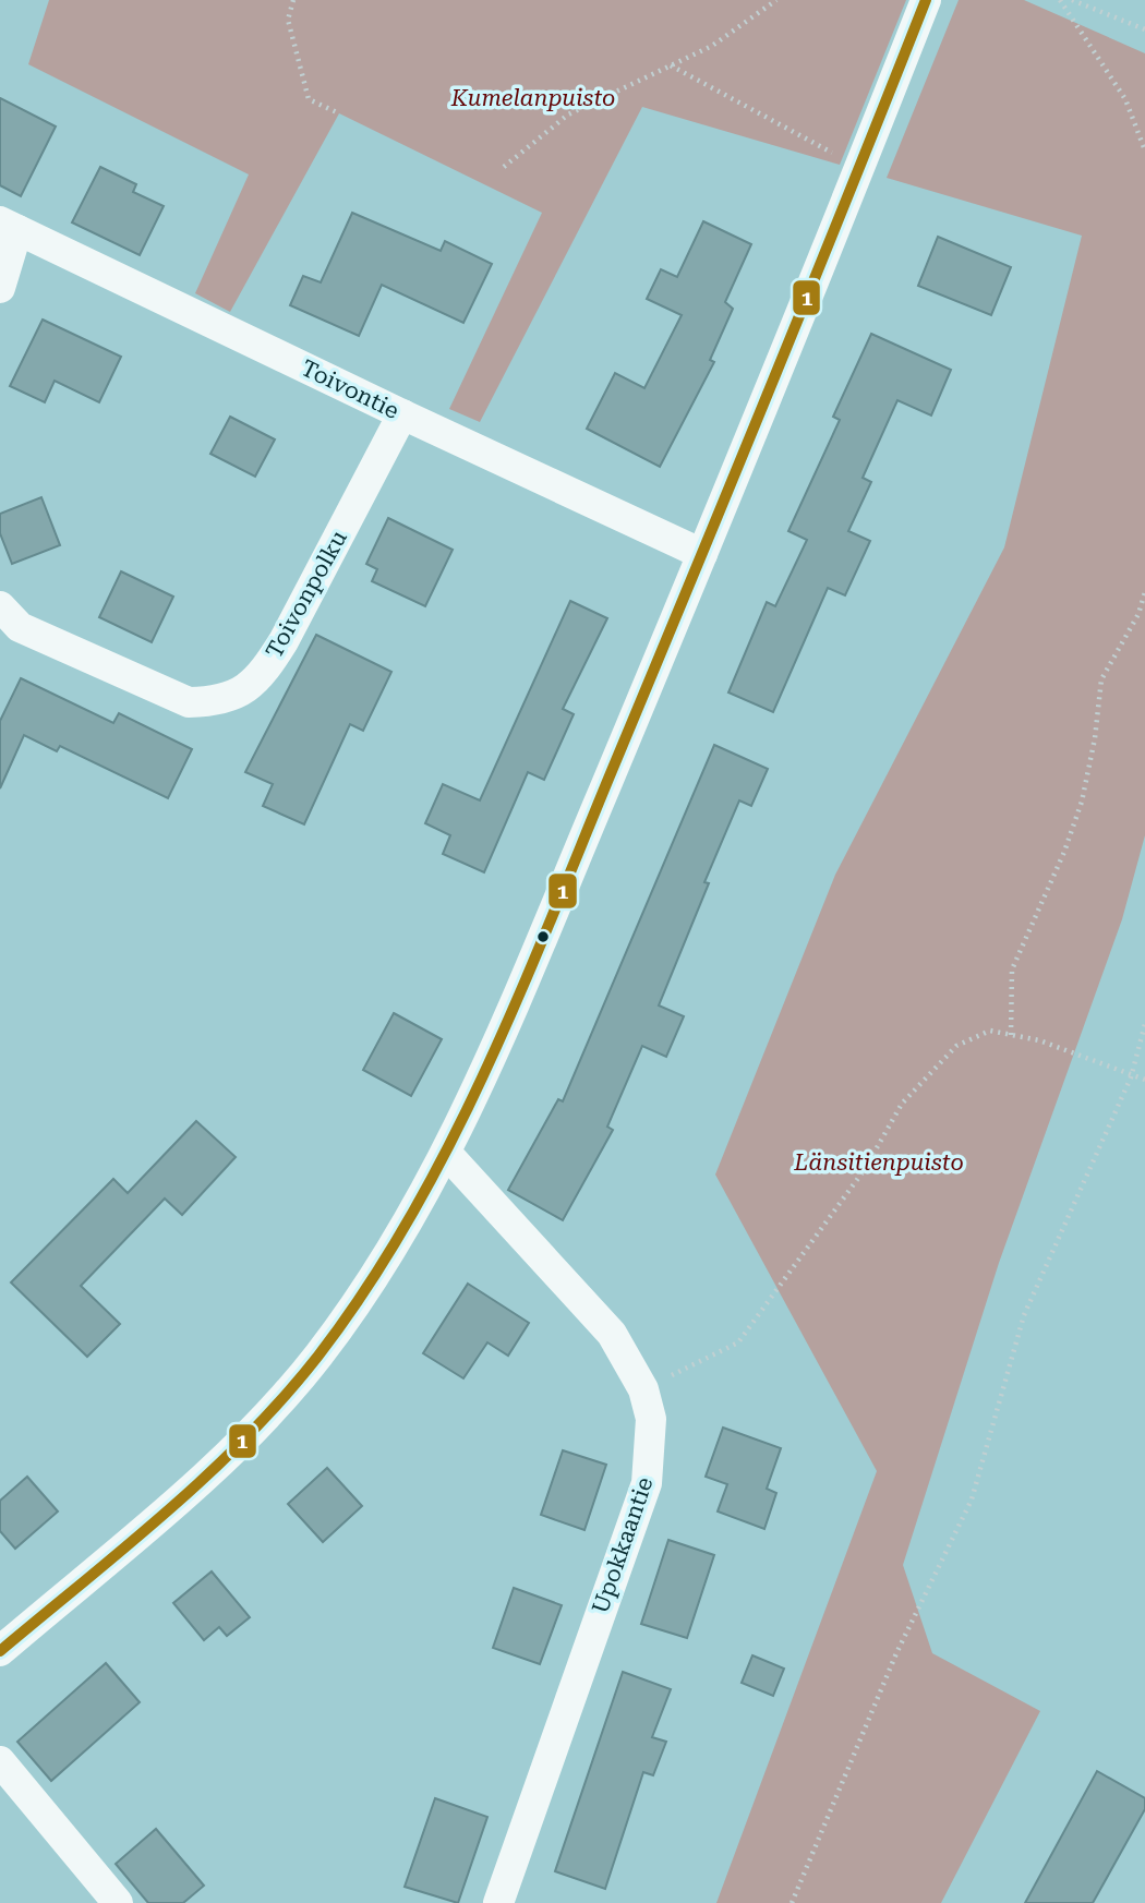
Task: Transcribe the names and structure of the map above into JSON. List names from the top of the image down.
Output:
{
  "streets": {
    "street": ["Toivontie", "Toivonpolku", "Upokkaantie"]
  },
  "crossings": [
    ["Toivontie", "Toivonpolku"]
  ],
  "parks": ["Kumelanpuisto", "Länsitienpuisto"],
  "lines": ["transit line 1"]
}
